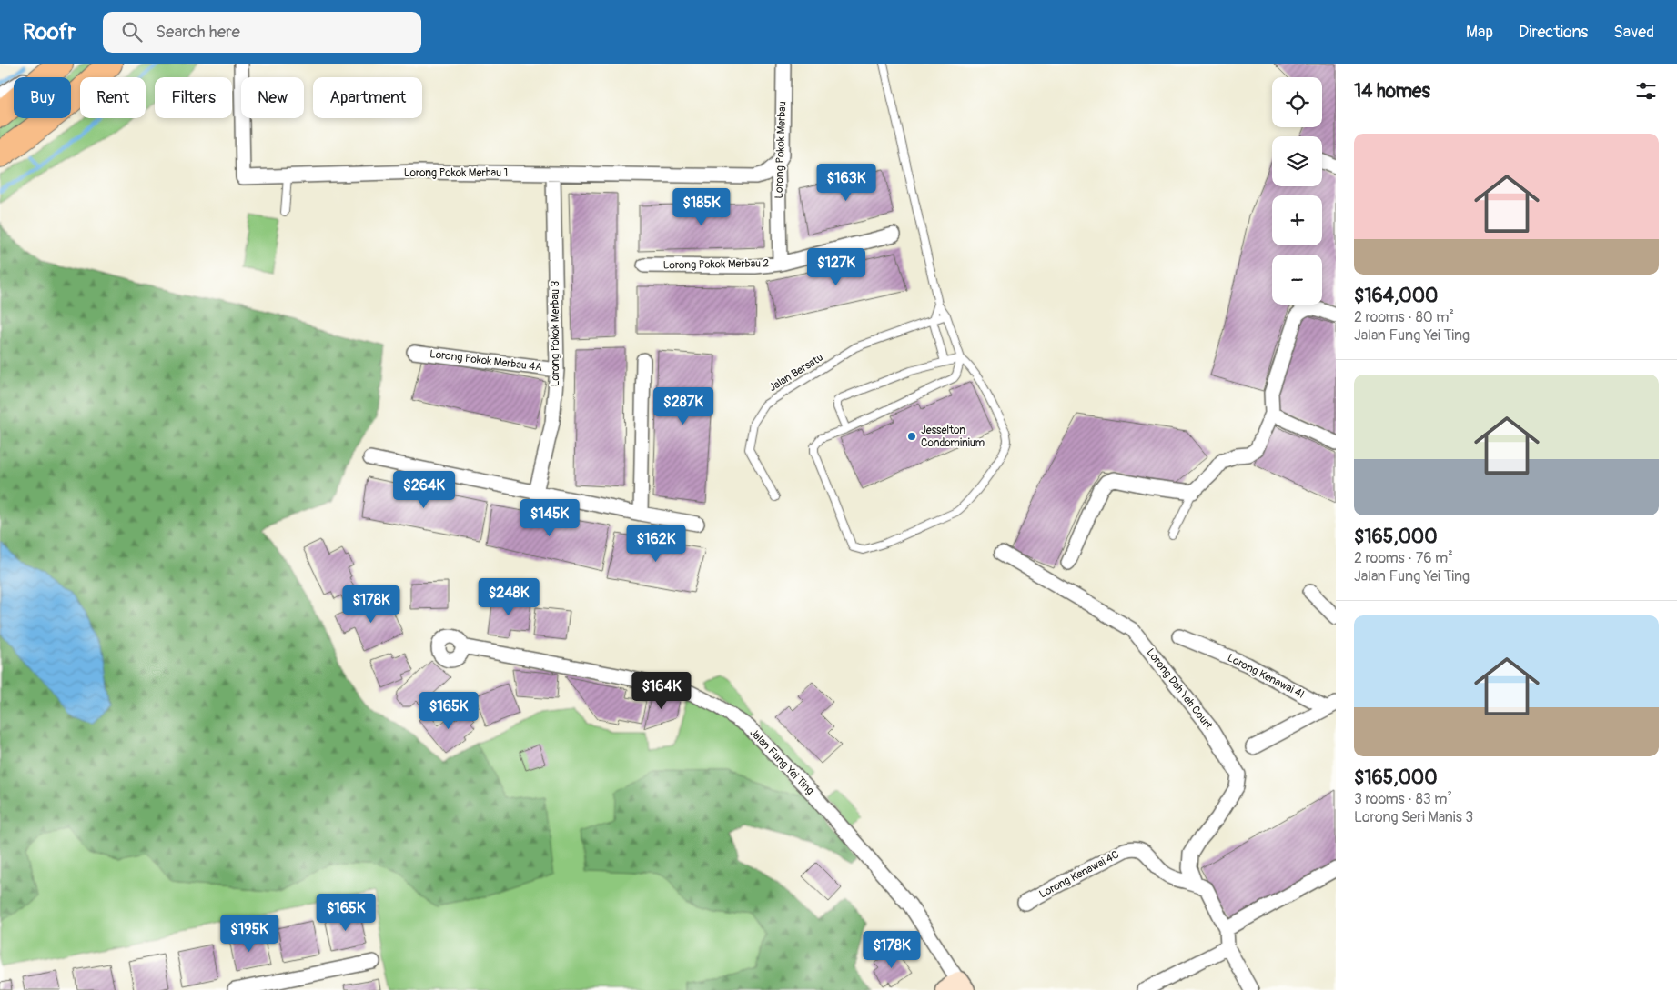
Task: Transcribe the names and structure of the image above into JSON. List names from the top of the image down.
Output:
{
  "streets": {
    "street": [
      "Lorong Pokok Merbau",
      "Lorong Pokok Merbau 1",
      "Lorong Pokok Merbau 2",
      "Lorong Pokok Merbau 3",
      "Lorong Pokok Merbau 4A",
      "Lorong Kenawai 4I",
      "Lorong Dah Yeh Court",
      "Jalan Fung Yei Ting",
      "Lorong Kenawai 4C"
    ],
    "lane": ["Jalan Bersatu"]
  },
  "crossings": [
    ["Lorong Pokok Merbau", "Lorong Pokok Merbau 1"],
    ["Lorong Pokok Merbau", "Lorong Pokok Merbau 2"],
    ["Lorong Pokok Merbau 1", "Lorong Pokok Merbau 3"],
    ["Lorong Pokok Merbau 3", "Lorong Pokok Merbau 4A"],
    ["Lorong Dah Yeh Court", "Lorong Kenawai 4C"]
  ],
  "places": ["Jesselton Condominium"],
  "page": {
    "header": "Roofr",
    "search": "Search here",
    "nav": ["Map", "Directions", "Saved"],
    "heading": "14 homes",
    "map_buttons": ["+", "−"],
    "chip": [
      "Buy",
      "Rent",
      "Filters",
      "New",
      "Apartment"
    ],
    "list": [
      {
        "name": "$164,000",
        "note": "2 rooms · 80 m² · Jalan Fung Yei Ting"
      },
      {
        "name": "$165,000",
        "note": "2 rooms · 76 m² · Jalan Fung Yei Ting"
      },
      {
        "name": "$165,000",
        "note": "3 rooms · 83 m² · Lorong Seri Manis 3"
      }
    ],
    "price": [
      "$163K",
      "$185K",
      "$127K",
      "$287K",
      "$264K",
      "$145K",
      "$162K",
      "$248K",
      "$178K",
      "$164K",
      "$165K",
      "$165K",
      "$195K",
      "$178K"
    ]
  }
}
